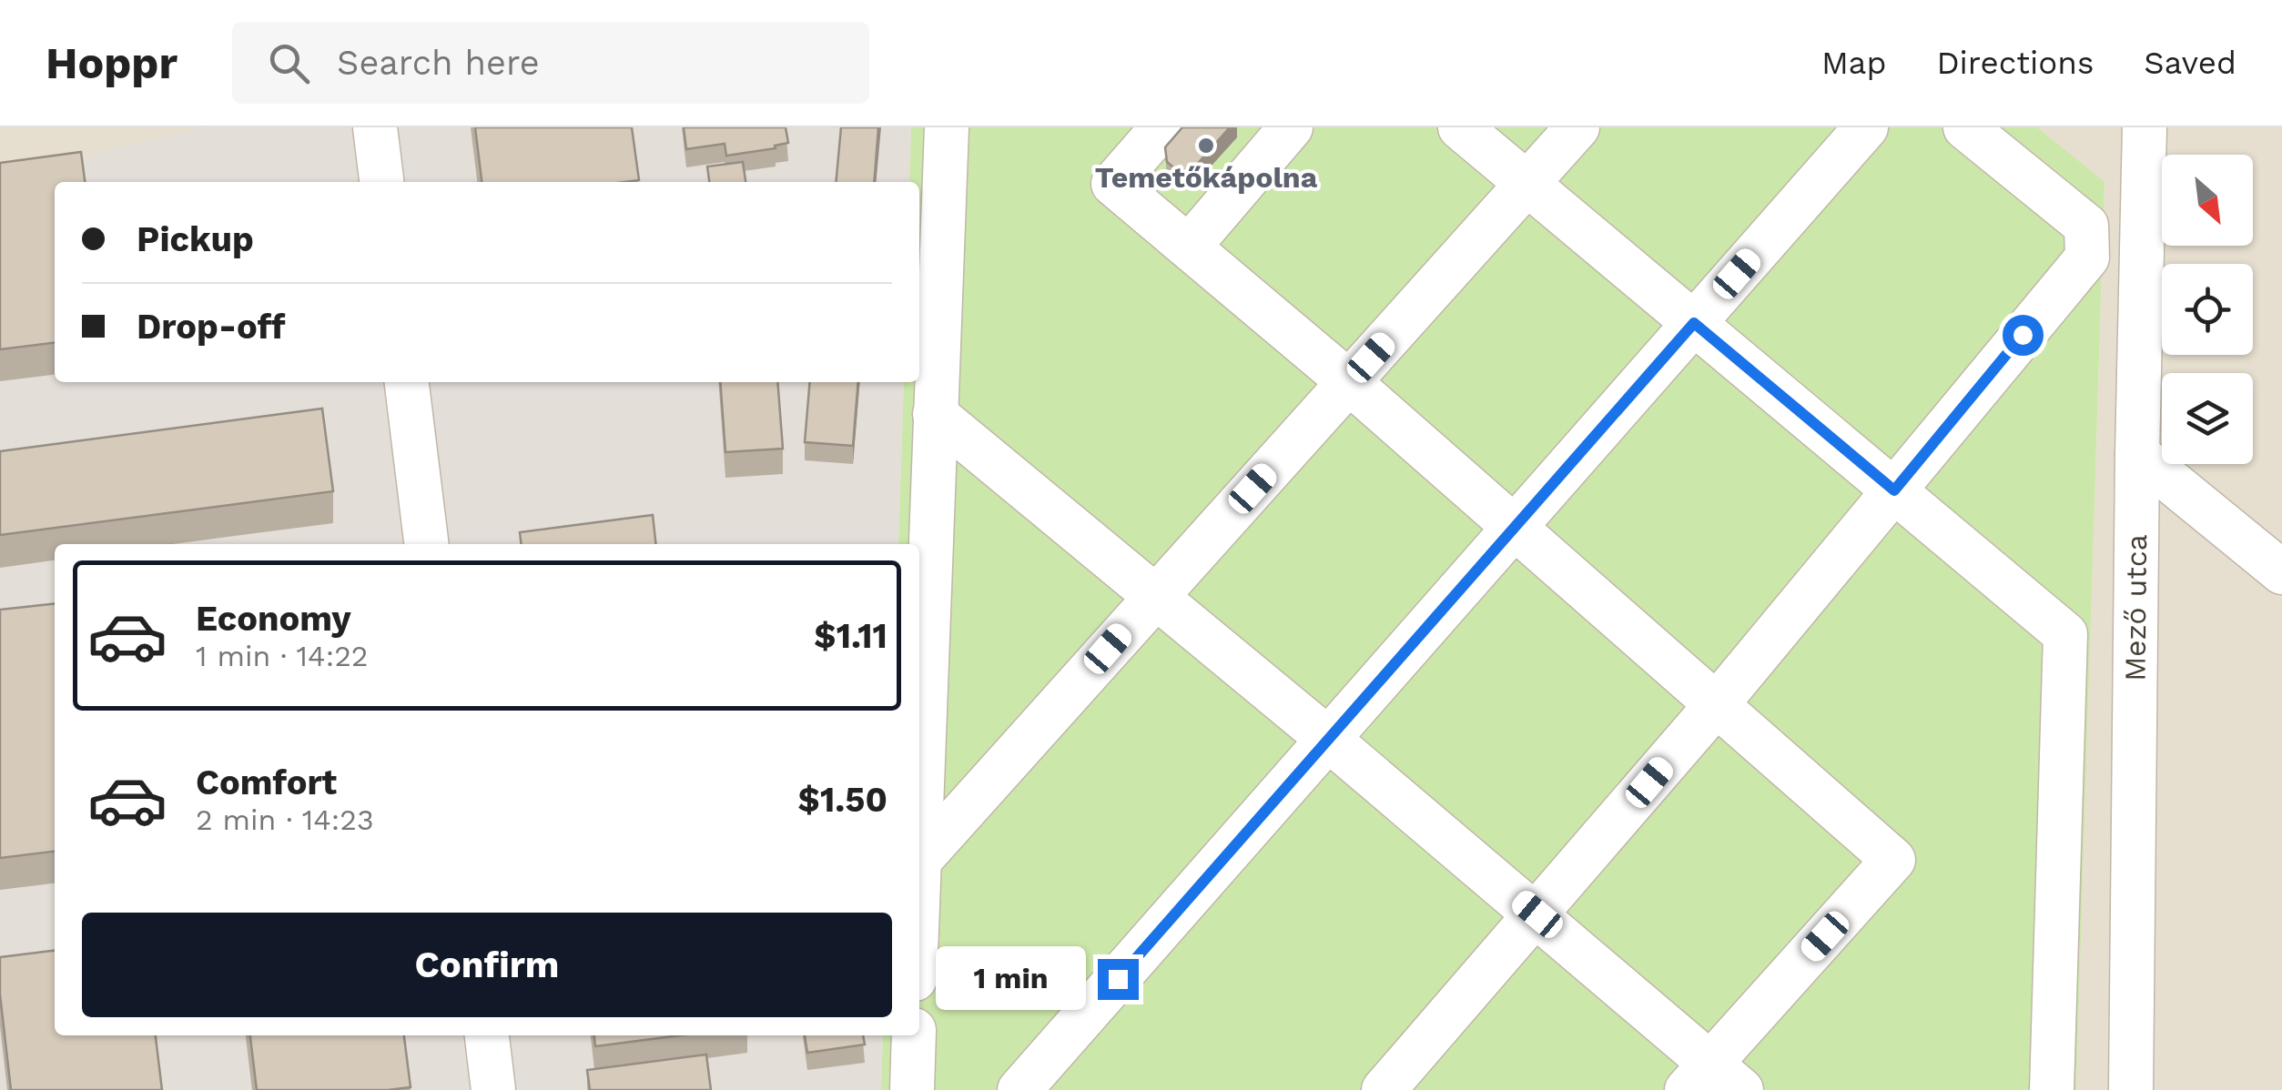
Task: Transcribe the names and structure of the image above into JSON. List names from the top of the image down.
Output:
{
  "streets": {
    "street": ["Mező utca"]
  },
  "places": ["Temetőkápolna"],
  "north": "bottom right",
  "page": {
    "header": "Hoppr",
    "search": "Search here",
    "nav": ["Map", "Directions", "Saved"],
    "banner": ["Pickup", "Drop-off"],
    "list": [
      {
        "name": "Economy",
        "note": "1 min · 14:22",
        "value": "$1.11"
      },
      {
        "name": "Comfort",
        "note": "2 min · 14:23",
        "value": "$1.50"
      }
    ],
    "buttons": "Confirm",
    "bubble": "1 min"
  }
}
